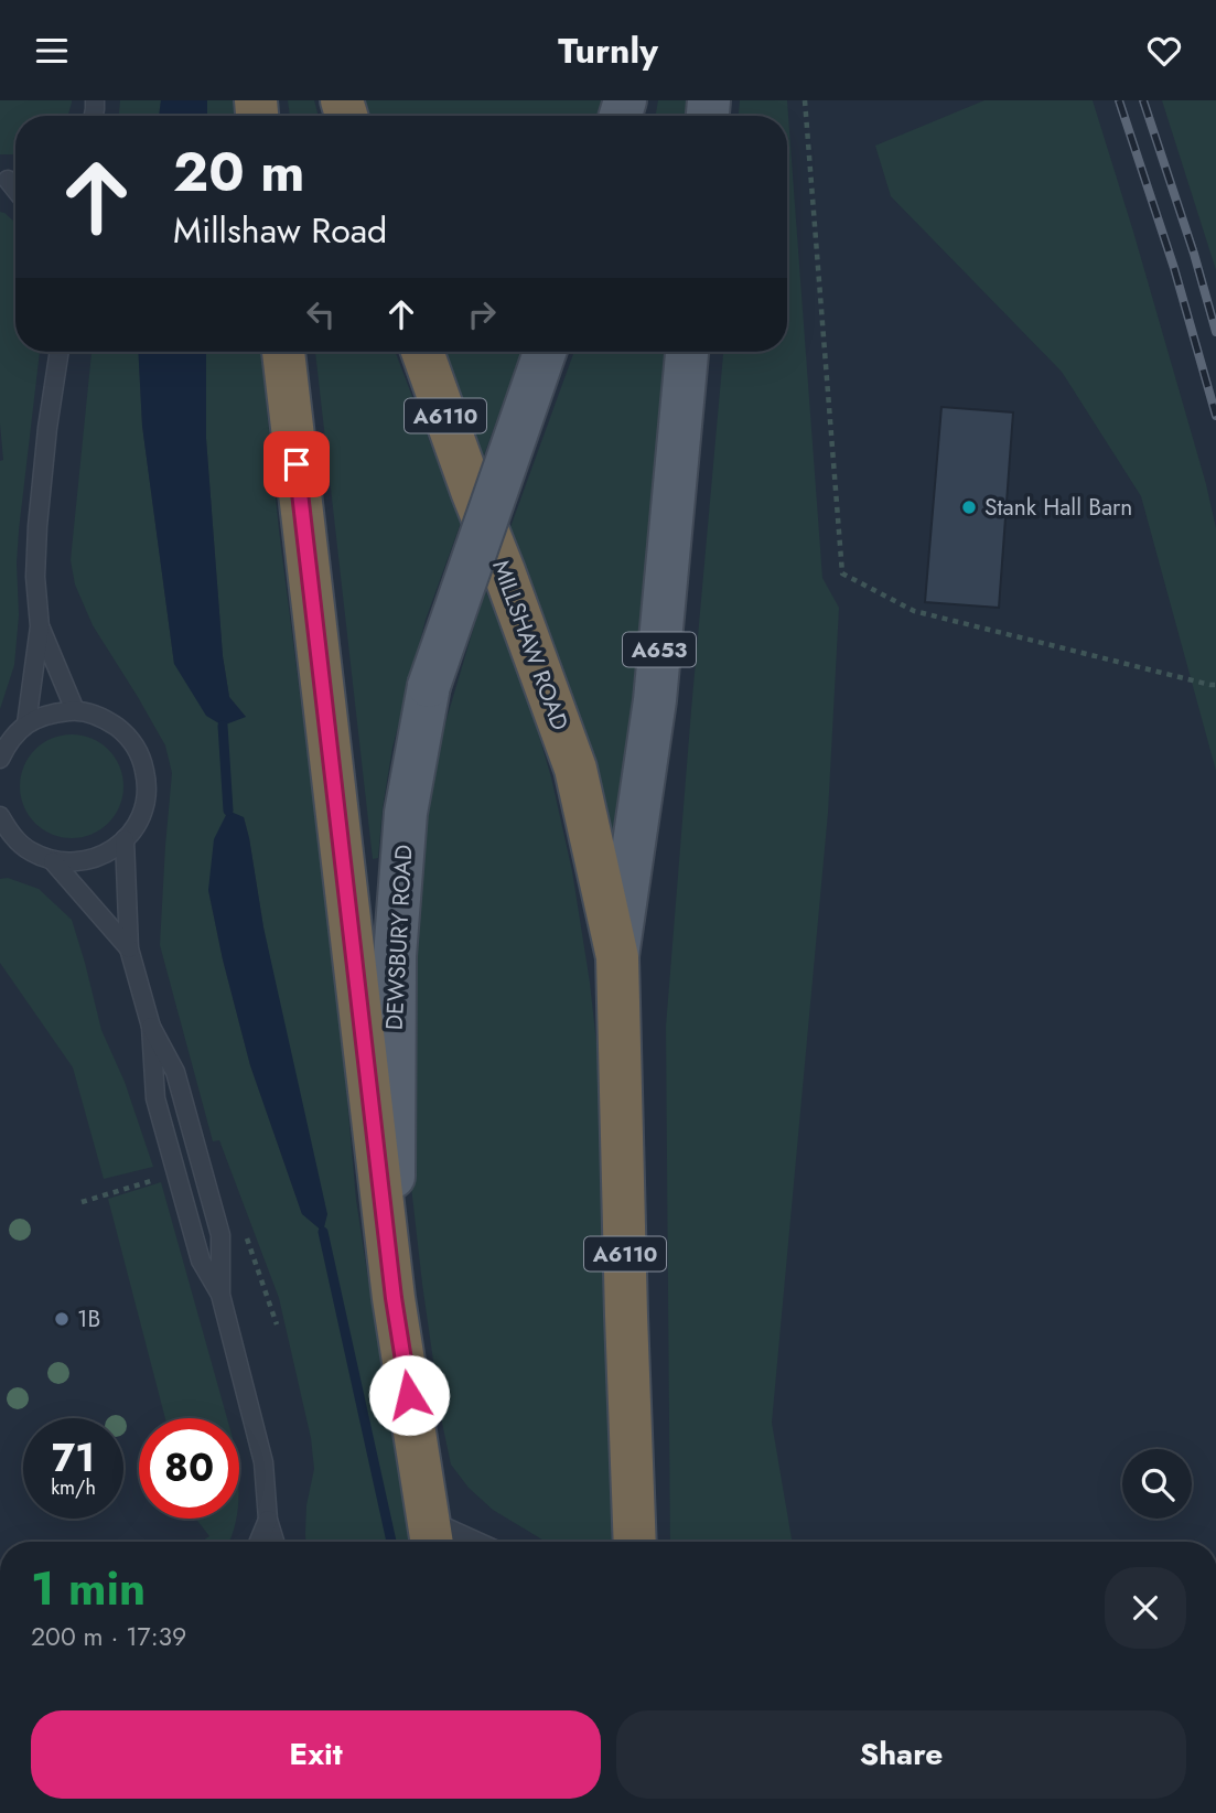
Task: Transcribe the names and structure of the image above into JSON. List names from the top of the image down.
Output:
{
  "streets": {
    "highway": ["A6110", "MILLSHAW ROAD", "DEWSBURY ROAD"],
    "main road": ["A653"]
  },
  "crossings": [
    ["A6110", "MILLSHAW ROAD"],
    ["A6110", "A653"],
    ["MILLSHAW ROAD", "A653"]
  ],
  "places": ["Stank Hall Barn", "1B"],
  "page": {
    "header": "Turnly",
    "turn": ["20 m", "Millshaw Road"],
    "speed": "71 km/h",
    "limit": "80",
    "heading": ["1 min", "200 m · 17:39"],
    "buttons": ["Exit", "Share"]
  }
}
